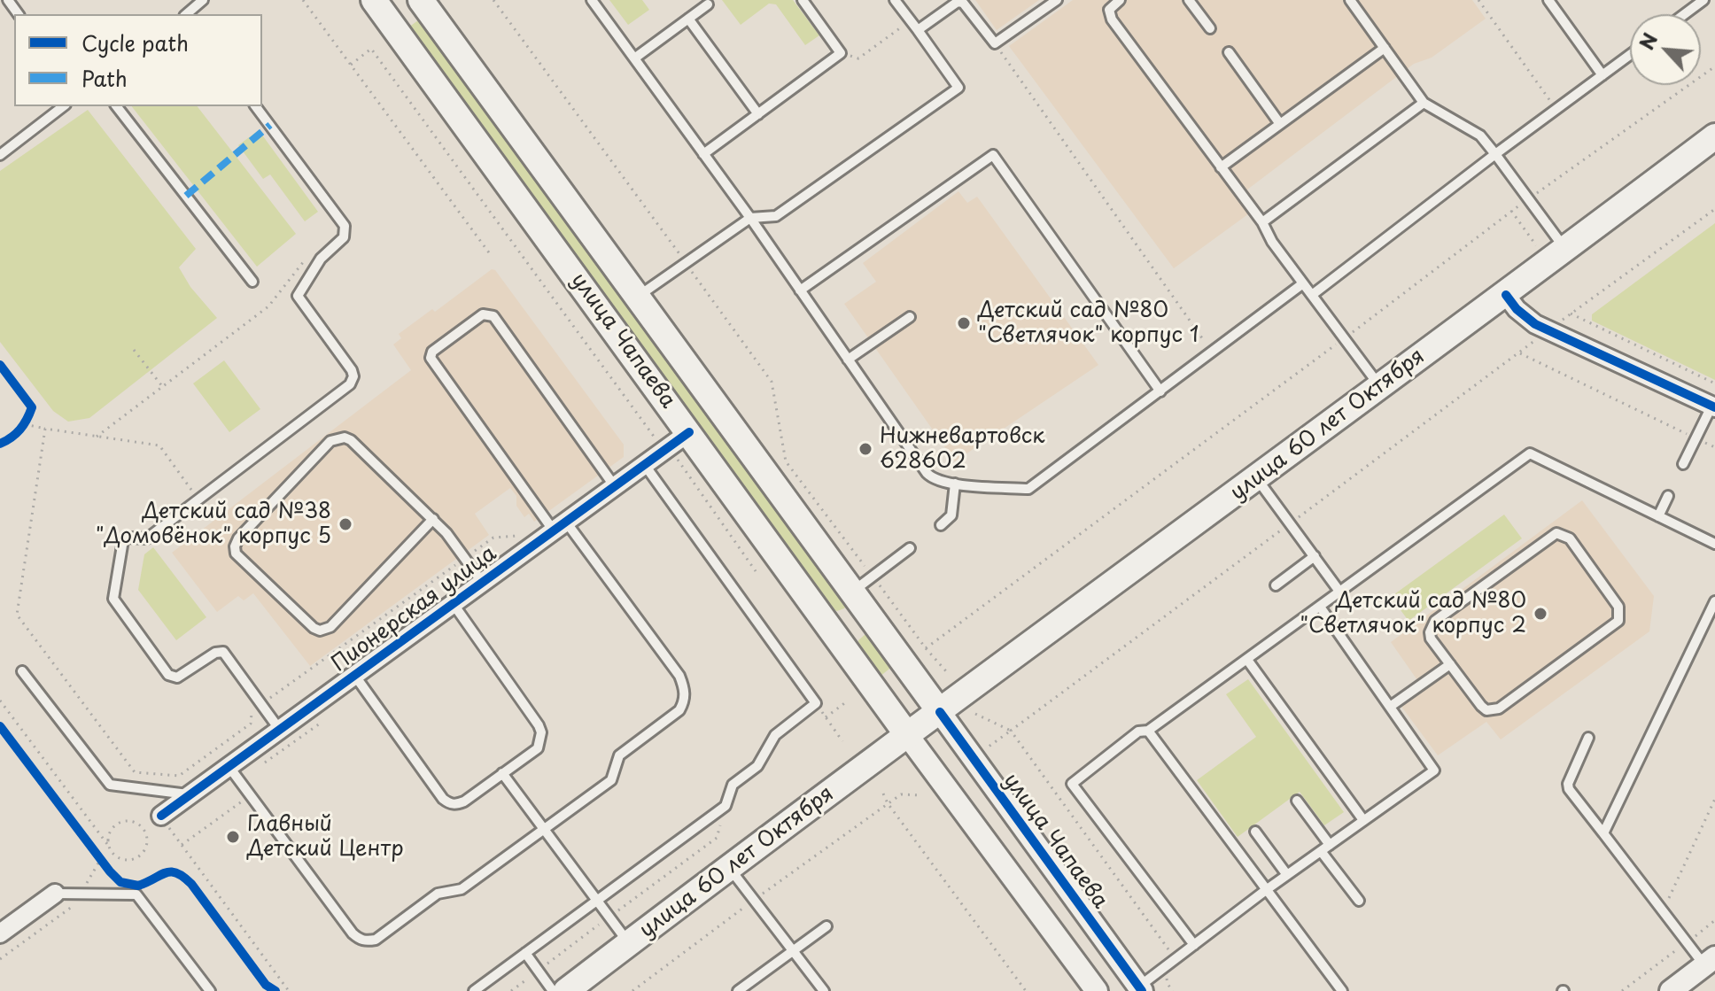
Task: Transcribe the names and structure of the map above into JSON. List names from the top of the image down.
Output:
{
  "streets": {
    "main road": ["улица Чапаева", "улица 60 лет Октября"],
    "street": ["Пионерская улица"]
  },
  "crossings": [
    ["улица Чапаева", "улица 60 лет Октября"],
    ["улица Чапаева", "Пионерская улица"]
  ],
  "places": [
    "Детский сад №80 \"Светлячок\" корпус 1",
    "Нижневартовск 628602",
    "Детский сад №38 \"Домовёнок\" корпус 5",
    "Детский сад №80 \"Светлячок\" корпус 2",
    "Главный Детский Центр"
  ],
  "legend": ["Cycle path", "Path"],
  "north": "top left"
}
